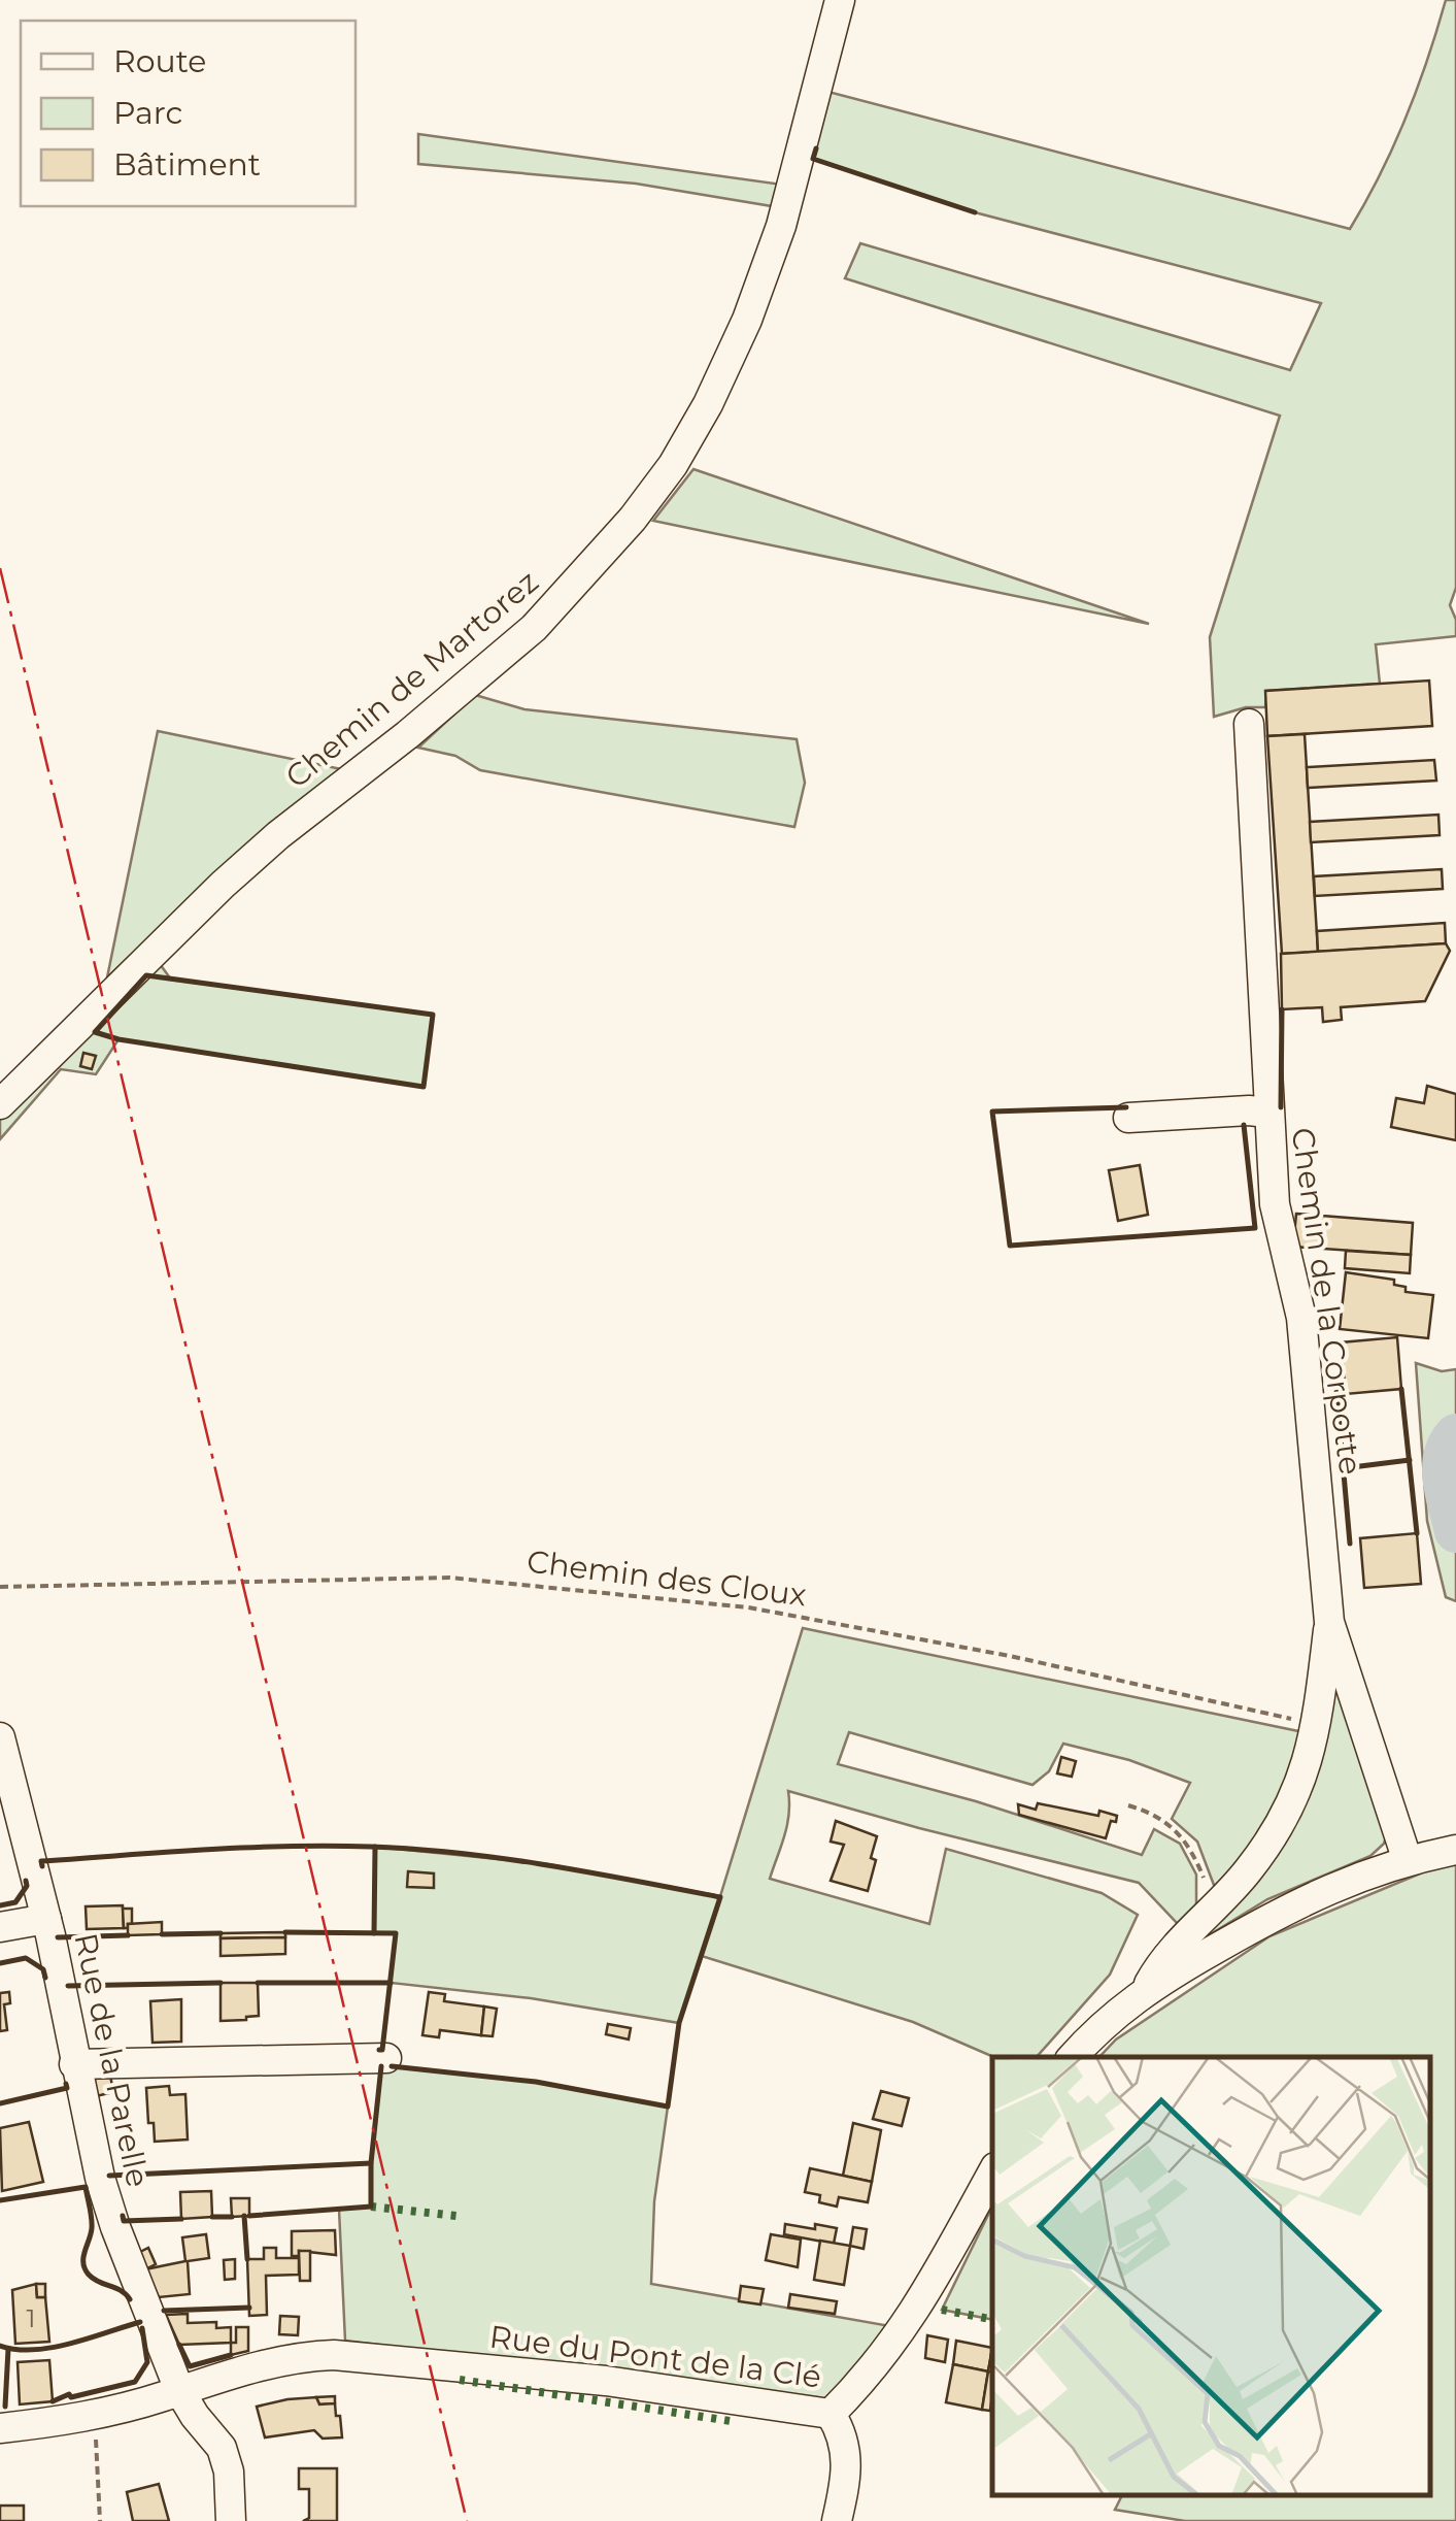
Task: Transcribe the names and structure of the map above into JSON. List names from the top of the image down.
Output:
{
  "streets": {
    "street": [
      "Chemin de Martorez",
      "Chemin de la Corpotte",
      "Rue de la Parelle",
      "Rue du Pont de la Clé"
    ],
    "path": ["Chemin des Cloux"]
  },
  "crossings": [
    ["Chemin de la Corpotte", "Chemin des Cloux"],
    ["Rue de la Parelle", "Rue du Pont de la Clé"]
  ],
  "house_numbers": ["1"],
  "legend": ["Route", "Parc", "Bâtiment"]
}
